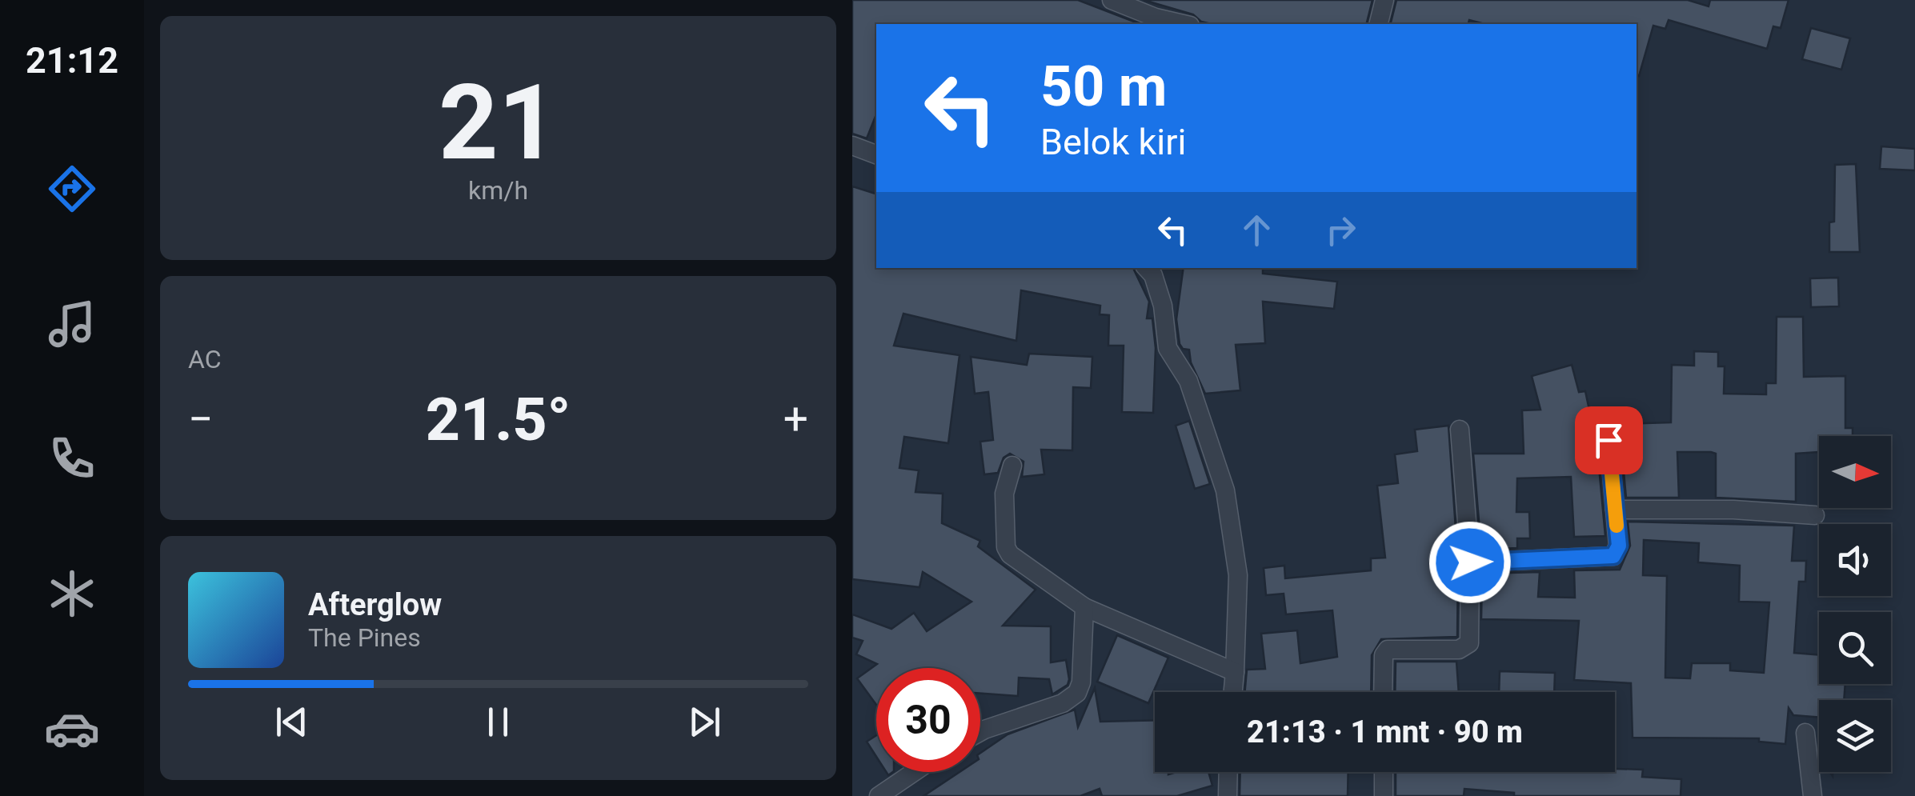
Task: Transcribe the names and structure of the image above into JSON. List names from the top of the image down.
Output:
{
  "north": "right",
  "page": {
    "tabs": "21:12",
    "tile": [
      ["21", "km/h"],
      "AC"
    ],
    "turn": ["50 m", "Belok kiri"],
    "heat": ["−", "21.5°", "+"],
    "song": ["Afterglow", "The Pines"],
    "limit": "30",
    "trip": "21:13 · 1 mnt · 90 m"
  }
}
